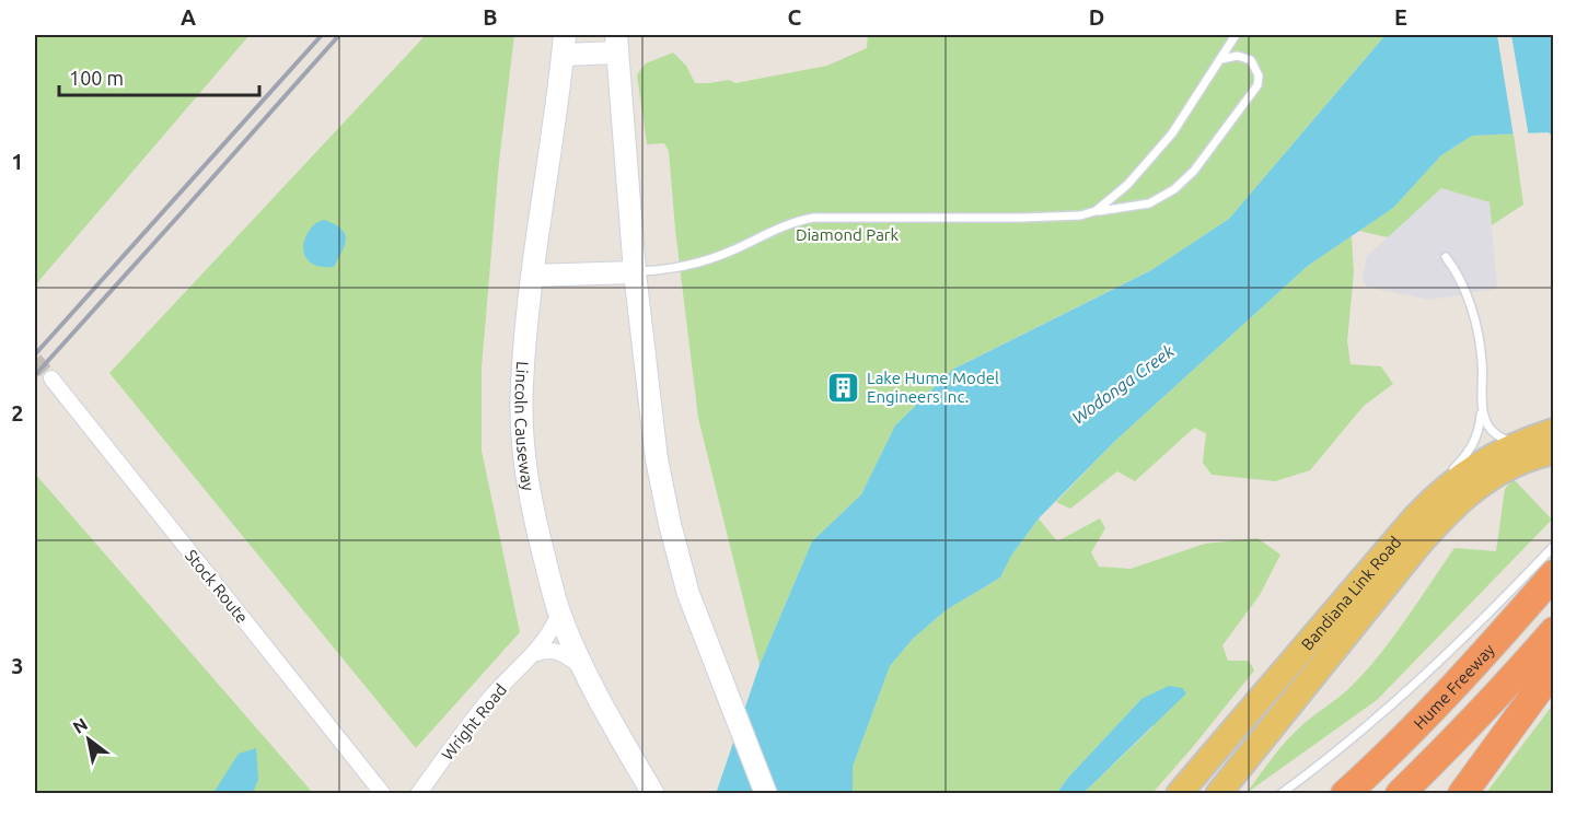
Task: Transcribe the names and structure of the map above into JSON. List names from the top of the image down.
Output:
{
  "streets": {
    "highway": ["Hume Freeway"],
    "main road": ["Lincoln Causeway", "Bandiana Link Road"],
    "street": ["Stock Route", "Wright Road"]
  },
  "crossings": [
    ["Lincoln Causeway", "Wright Road"]
  ],
  "water": ["Wodonga Creek"],
  "parks": ["Diamond Park"],
  "places": {
    "building": ["Lake Hume Model Engineers Inc."]
  },
  "scale_bar": "100 m",
  "north": "top left",
  "grid": {
    "columns": [
      "A",
      "B",
      "C",
      "D",
      "E"
    ],
    "rows": ["1", "2", "3"]
  }
}
